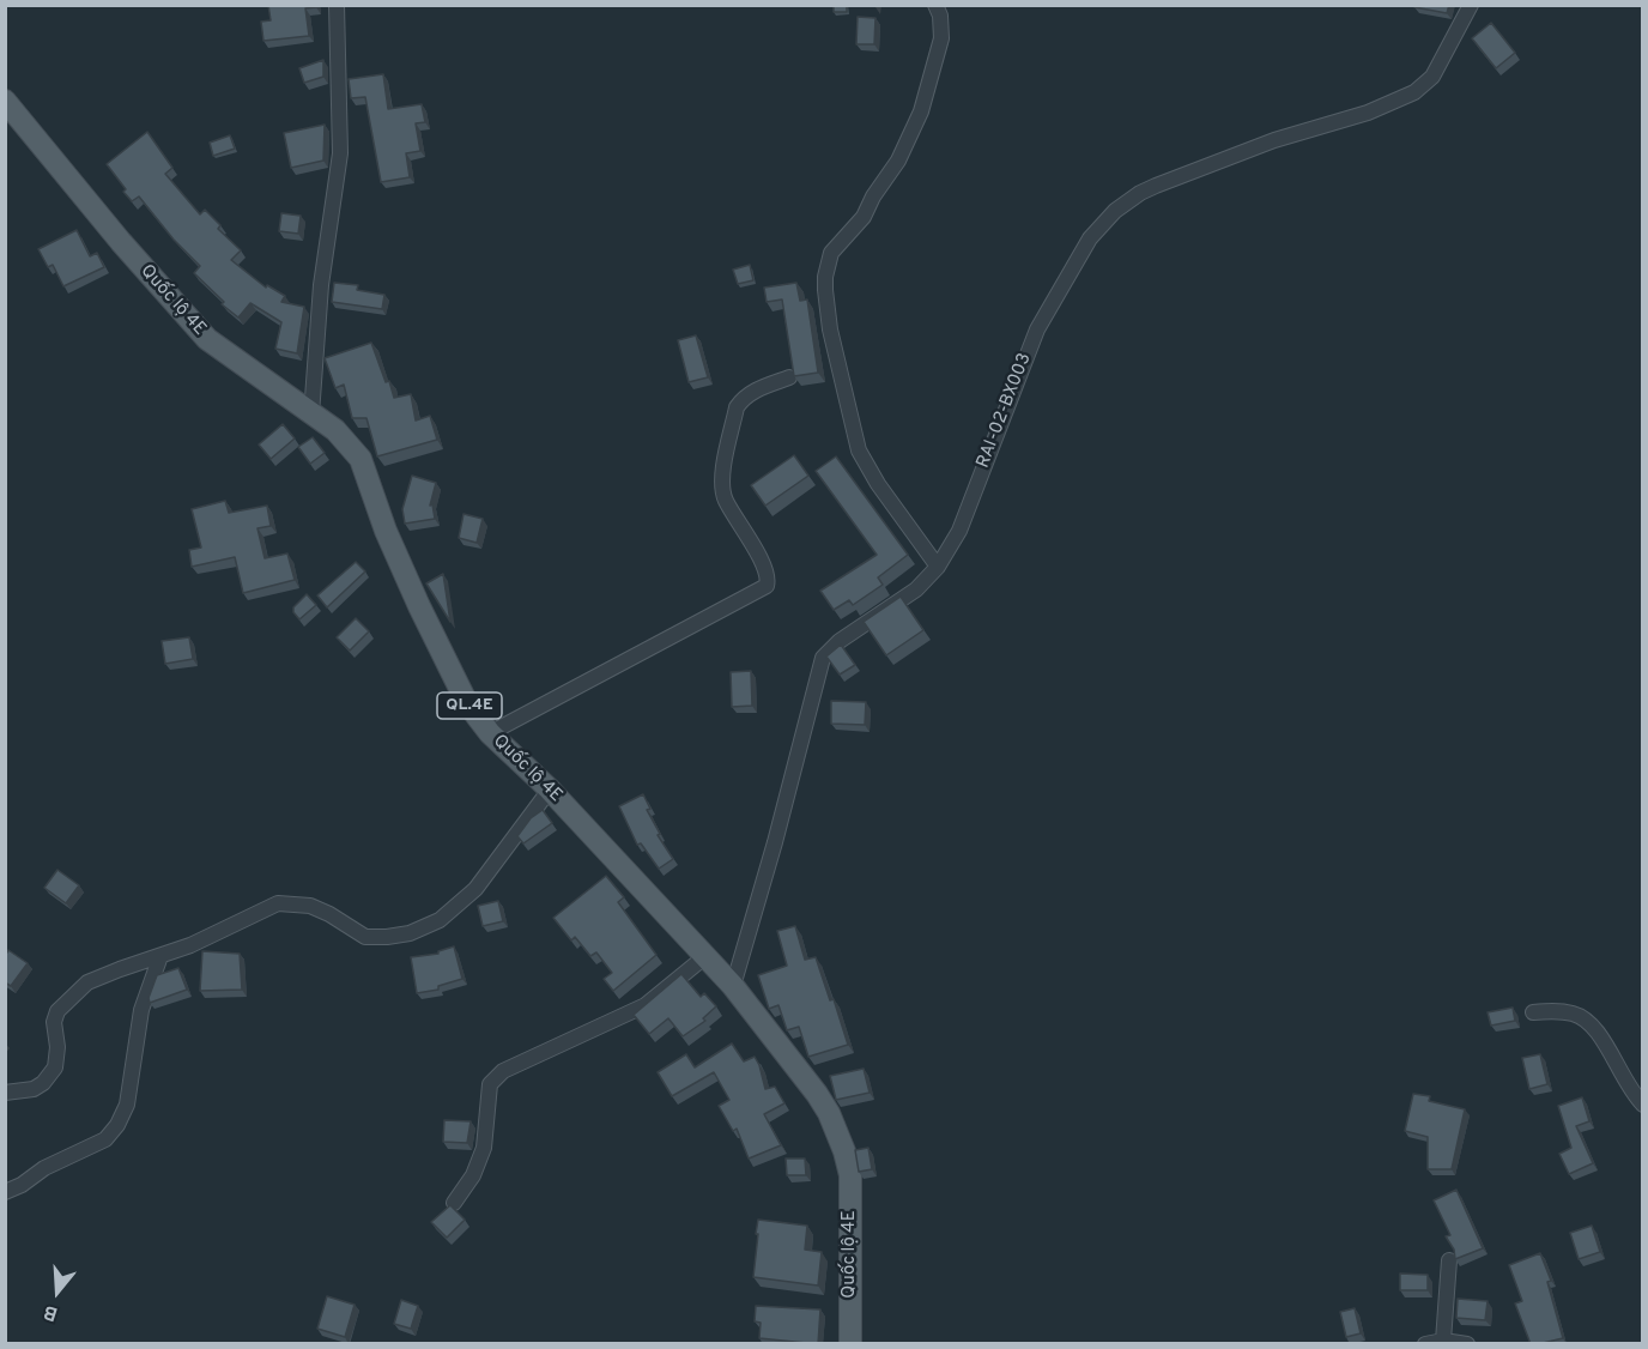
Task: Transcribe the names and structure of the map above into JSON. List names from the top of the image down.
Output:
{
  "streets": {
    "main road": ["Quốc lộ 4E", "QL.4E"],
    "street": ["RAI-02-BX003"]
  },
  "crossings": [
    ["Quốc lộ 4E", "RAI-02-BX003"]
  ],
  "north": "bottom"
}
